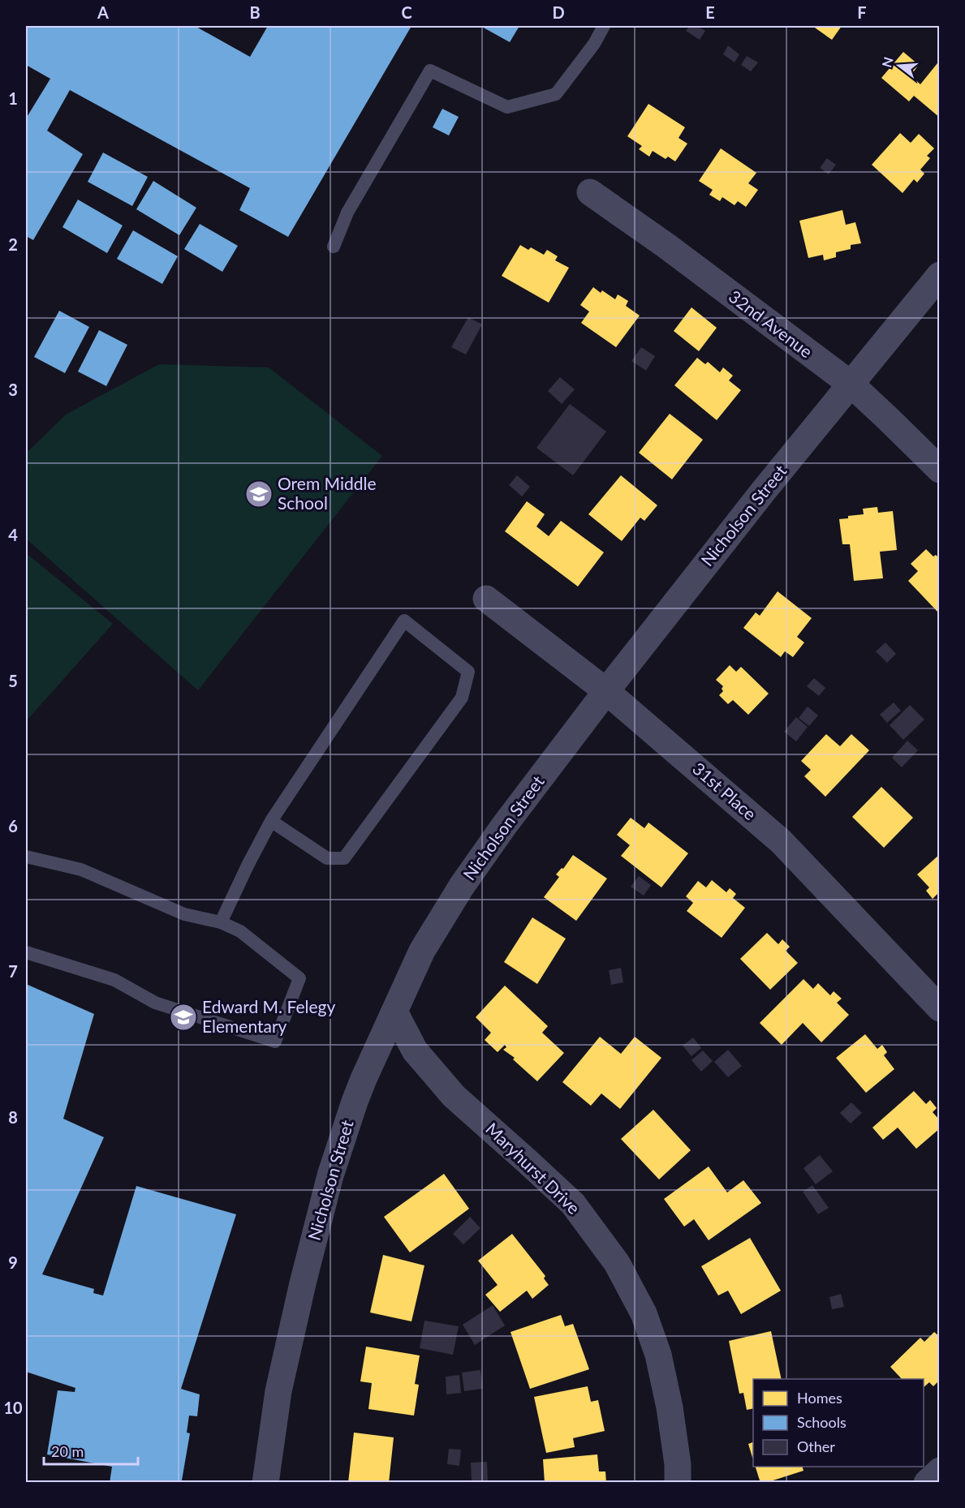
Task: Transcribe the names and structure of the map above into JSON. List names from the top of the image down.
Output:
{
  "streets": {
    "street": [
      "32nd Avenue",
      "Nicholson Street",
      "31st Place",
      "Maryhurst Drive"
    ]
  },
  "crossings": [
    ["32nd Avenue", "Nicholson Street"],
    ["Nicholson Street", "31st Place"],
    ["Nicholson Street", "Maryhurst Drive"]
  ],
  "places": {
    "school or university": ["Orem Middle School", "Edward M. Felegy Elementary"]
  },
  "legend": ["Homes", "Schools", "Other"],
  "scale_bar": "20 m",
  "north": "left",
  "grid": {
    "columns": [
      "A",
      "B",
      "C",
      "D",
      "E",
      "F"
    ],
    "rows": [
      "1",
      "2",
      "3",
      "4",
      "5",
      "6",
      "7",
      "8",
      "9",
      "10"
    ]
  }
}
